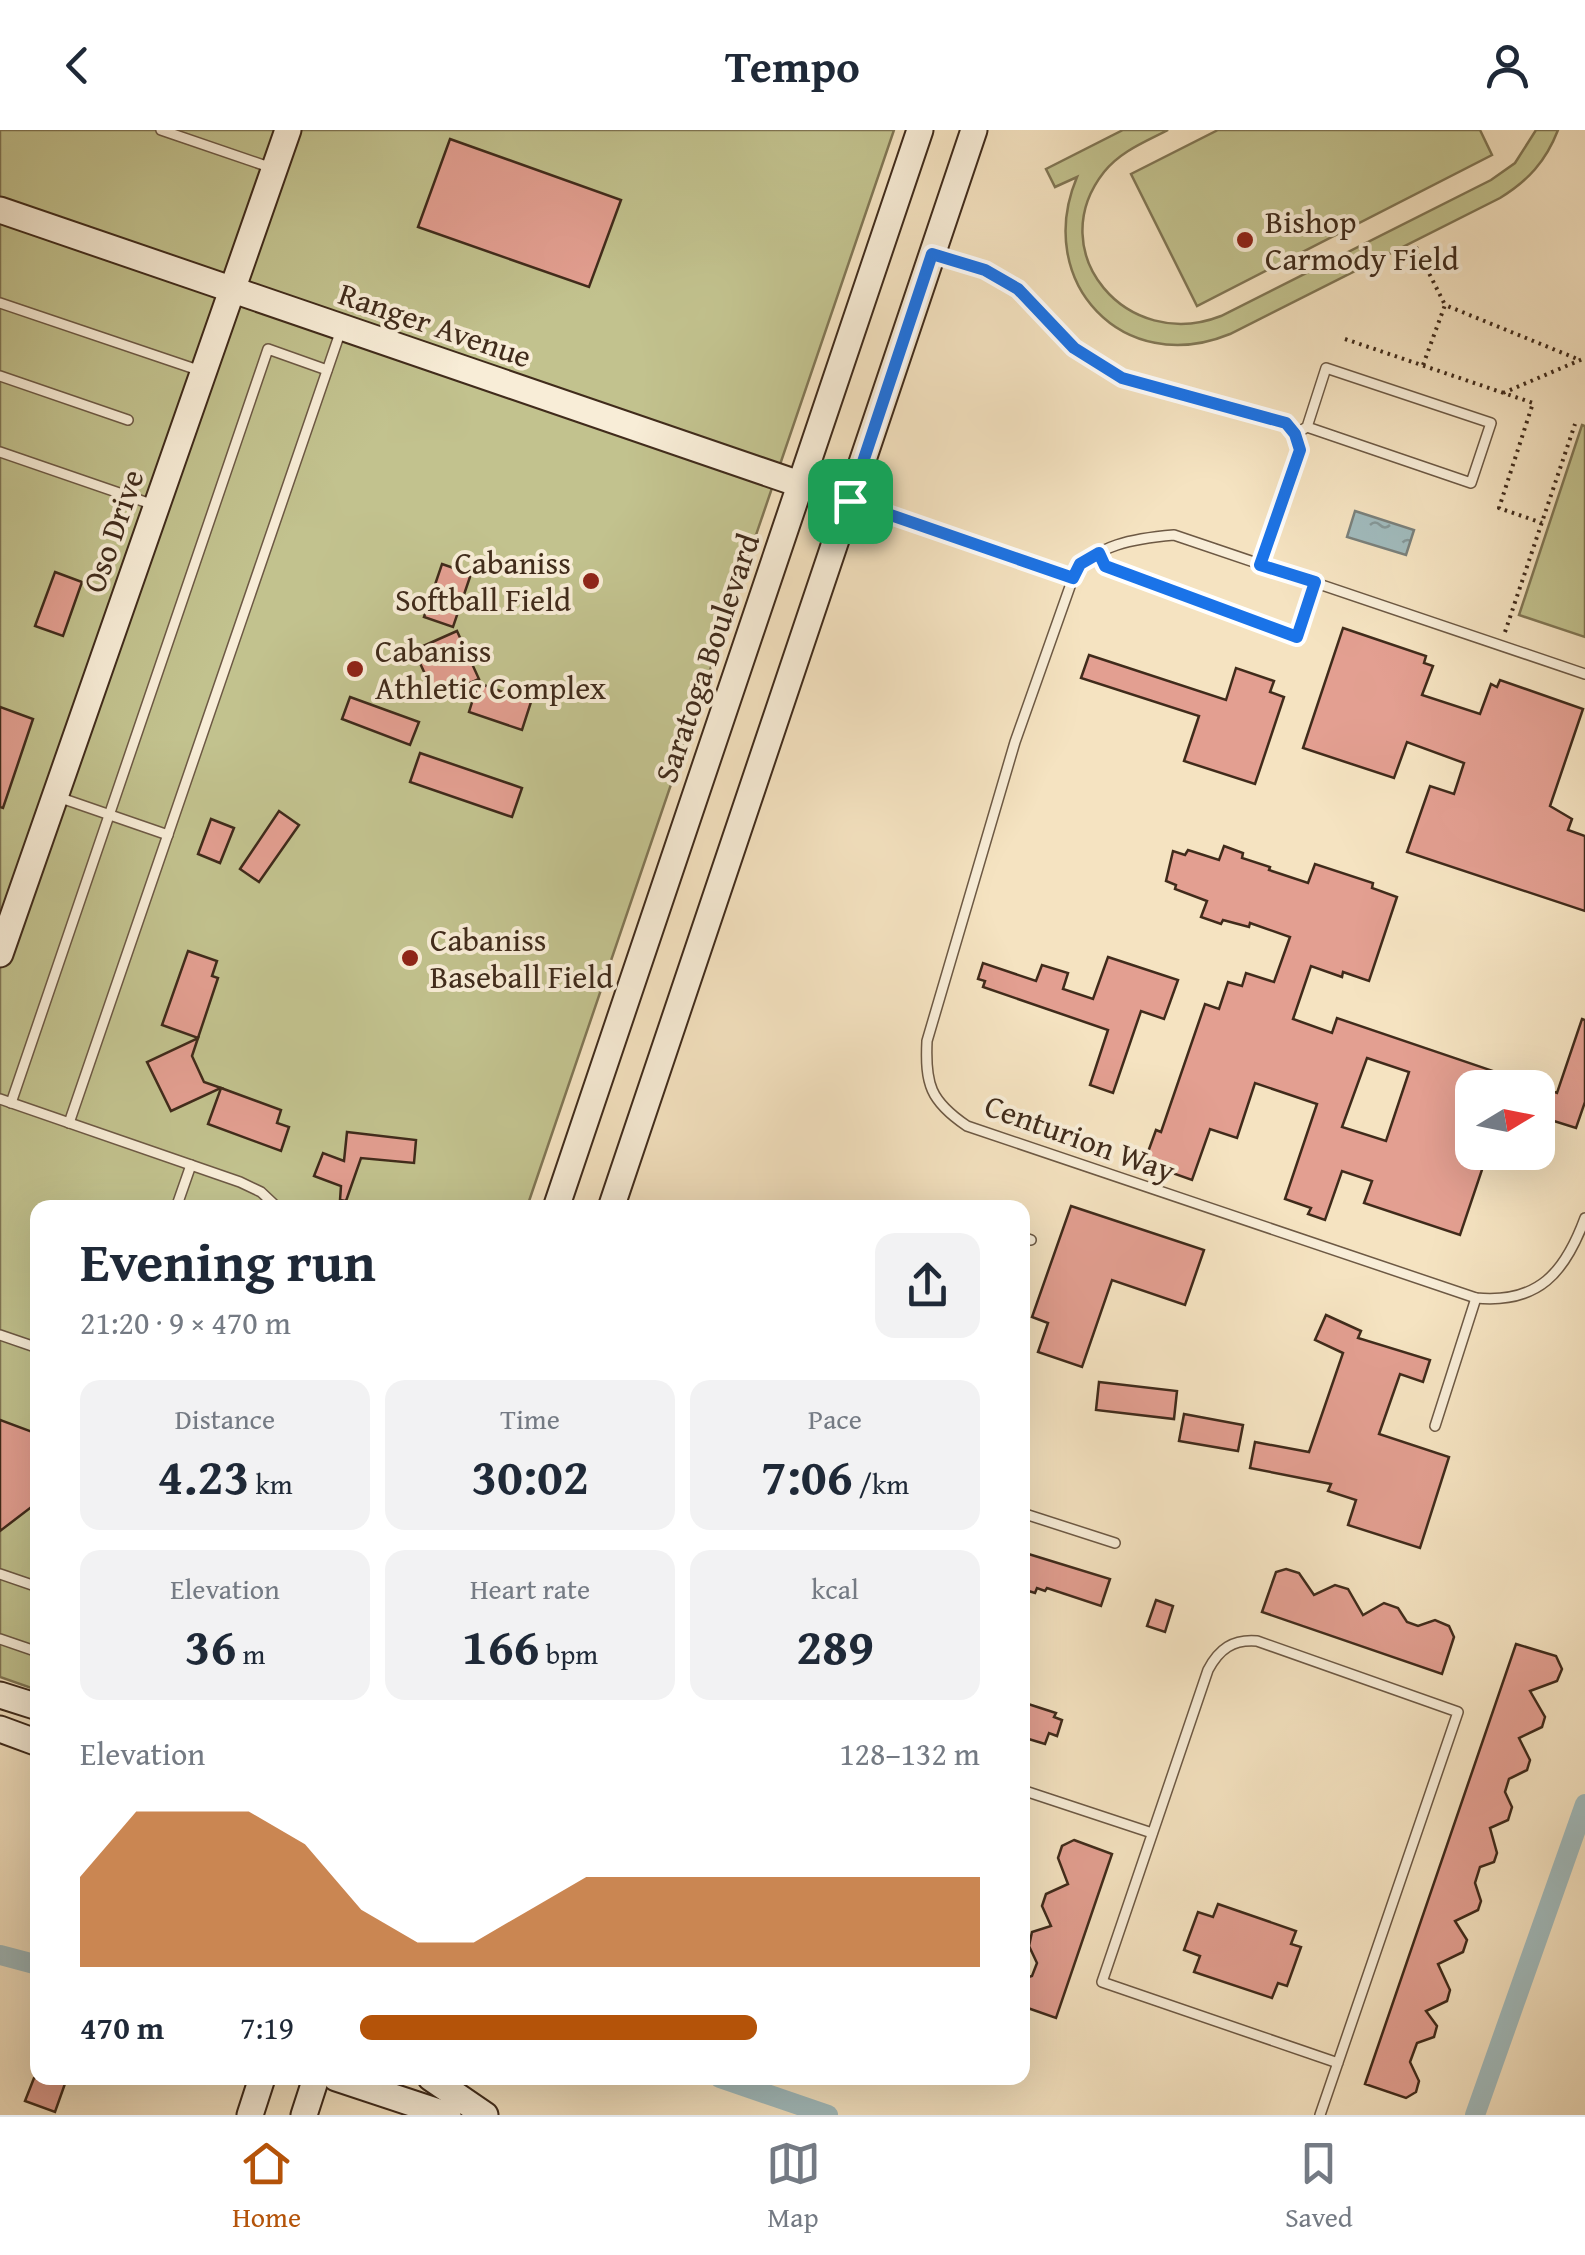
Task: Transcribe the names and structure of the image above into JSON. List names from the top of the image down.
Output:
{
  "streets": {
    "main road": ["Ranger Avenue", "Oso Drive", "Saratoga Boulevard"],
    "lane": ["Centurion Way"]
  },
  "crossings": [
    ["Ranger Avenue", "Oso Drive"],
    ["Ranger Avenue", "Saratoga Boulevard"]
  ],
  "places": [
    "Bishop Carmody Field",
    "Cabaniss Softball Field",
    "Cabaniss Athletic Complex",
    "Cabaniss Baseball Field"
  ],
  "north": "right",
  "page": {
    "header": "Tempo",
    "heading": ["Evening run", "21:20 · 9 × 470 m"],
    "stats": [
      ["Distance", "4.23 km"],
      ["Time", "30:02"],
      ["Pace", "7:06 /km"],
      ["Elevation", "36 m"],
      ["Heart rate", "166 bpm"],
      ["kcal", "289"]
    ],
    "chart": ["Elevation", "128–132 m"],
    "list": [
      {
        "name": "470 m",
        "note": "7:19"
      }
    ],
    "tabs": ["Home", "Map", "Saved"]
  }
}
